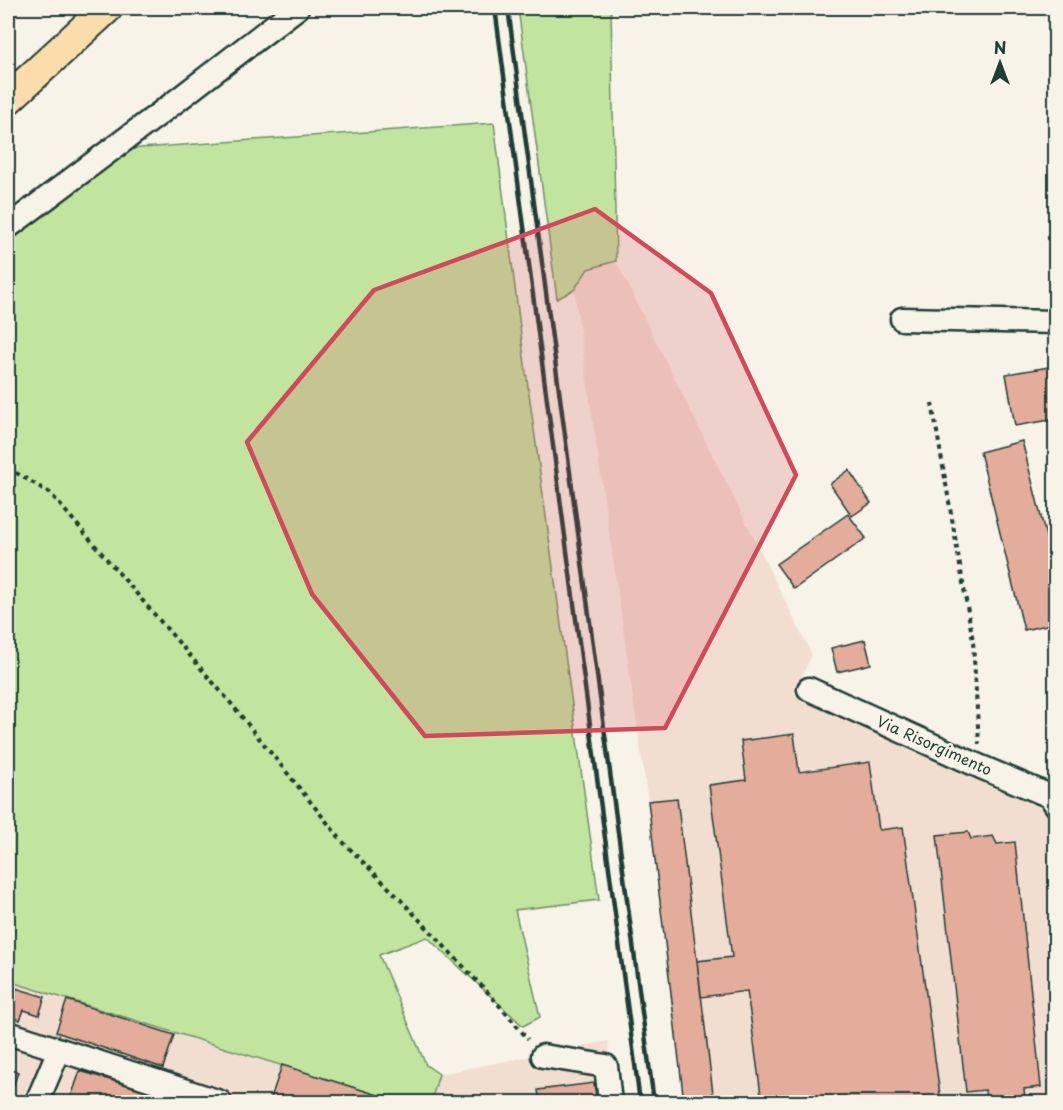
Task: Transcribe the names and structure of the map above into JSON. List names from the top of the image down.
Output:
{
  "streets": {
    "street": ["Via Risorgimento"]
  },
  "north": "top"
}
